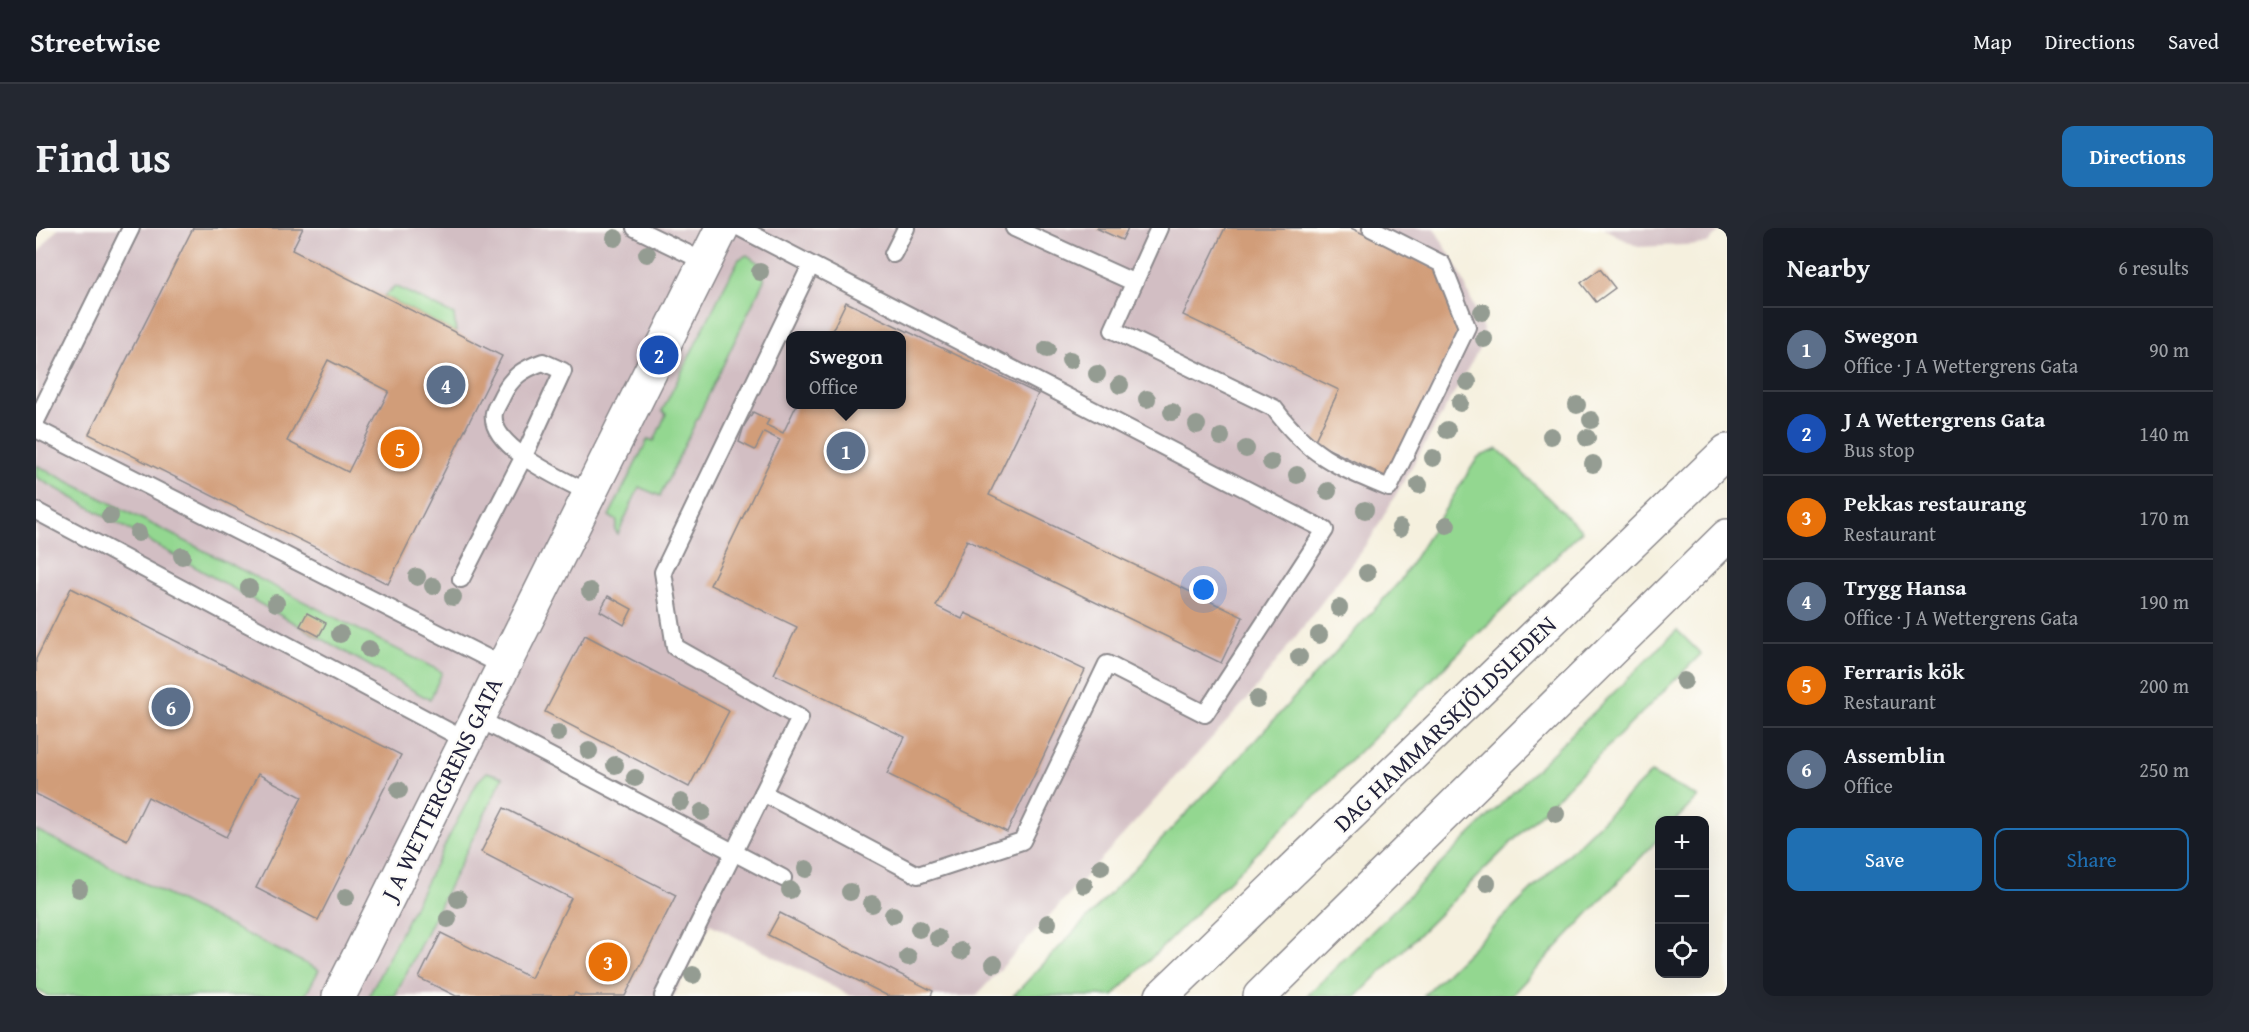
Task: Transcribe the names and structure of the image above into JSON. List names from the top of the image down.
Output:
{
  "streets": {
    "main road": ["DAG HAMMARSKJÖLDSLEDEN", "J A WETTERGRENS GATA"]
  },
  "page": {
    "header": "Streetwise",
    "nav": ["Map", "Directions", "Saved"],
    "title": "Find us",
    "buttons": [
      "Directions",
      ["Save", "Share"]
    ],
    "heading": ["Nearby", "6 results"],
    "list": [
      {
        "mark": "1",
        "name": "Swegon",
        "note": "Office · J A Wettergrens Gata",
        "value": "90 m"
      },
      {
        "mark": "2",
        "name": "J A Wettergrens Gata",
        "note": "Bus stop",
        "value": "140 m"
      },
      {
        "mark": "3",
        "name": "Pekkas restaurang",
        "note": "Restaurant",
        "value": "170 m"
      },
      {
        "mark": "4",
        "name": "Trygg Hansa",
        "note": "Office · J A Wettergrens Gata",
        "value": "190 m"
      },
      {
        "mark": "5",
        "name": "Ferraris kök",
        "note": "Restaurant",
        "value": "200 m"
      },
      {
        "mark": "6",
        "name": "Assemblin",
        "note": "Office",
        "value": "250 m"
      }
    ],
    "popup": ["Swegon", "Office"],
    "pins": [
      "2",
      "4",
      "5",
      "1",
      "6",
      "3"
    ],
    "map_buttons": ["+", "−"]
  }
}
